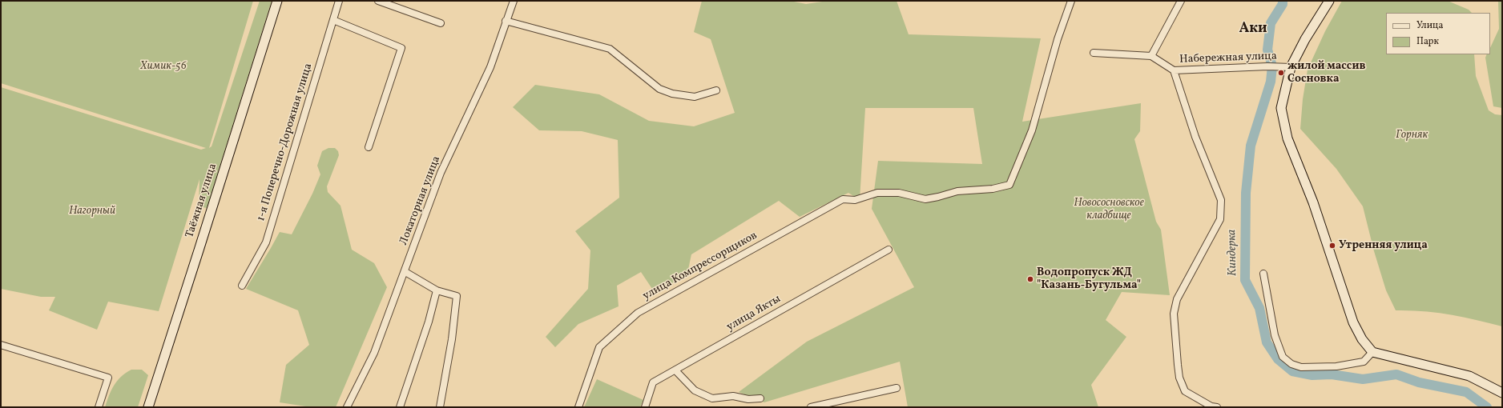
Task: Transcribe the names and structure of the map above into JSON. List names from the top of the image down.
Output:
{
  "streets": {
    "street": [
      "Набережная улица",
      "1-я Поперечно-Дорожная улица",
      "Таёжная улица",
      "Локаторная улица",
      "улица Компрессорщиков",
      "улица Якты"
    ]
  },
  "districts": ["Аки"],
  "water": ["Киндерка"],
  "parks": [
    "Химик-56",
    "Горняк",
    "Новососновское кладбище",
    "Нагорный"
  ],
  "places": ["жилой массив Сосновка", "Утренняя улица", "Водопропуск ЖД \"Казань-Бугульма\""],
  "legend": ["Улица", "Парк"]
}
